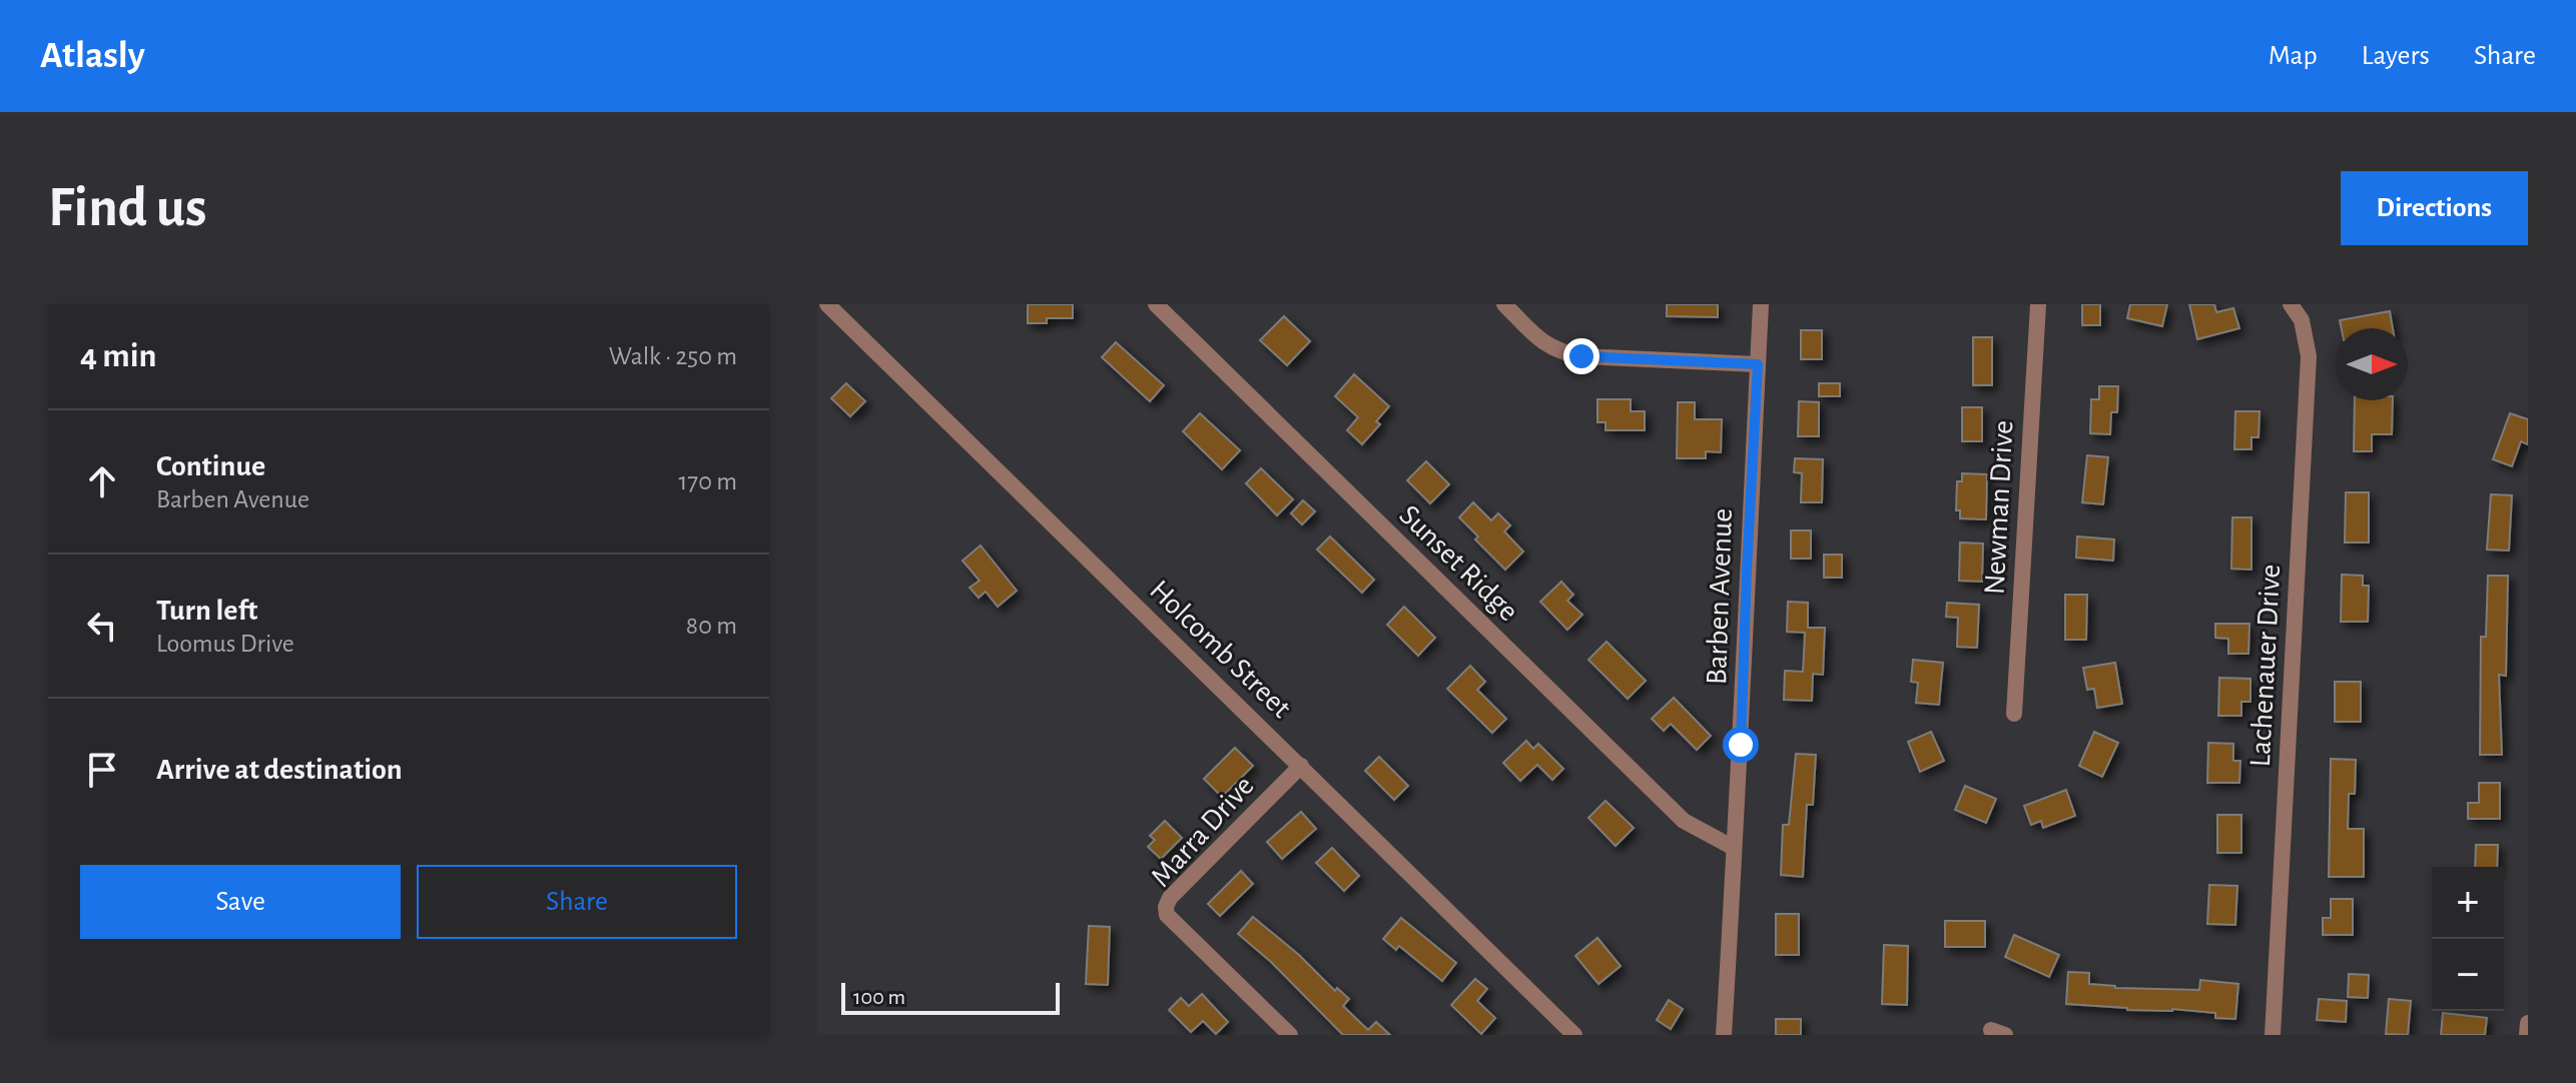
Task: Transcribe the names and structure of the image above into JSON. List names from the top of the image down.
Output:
{
  "streets": {
    "street": [
      "Newman Drive",
      "Sunset Ridge",
      "Barben Avenue",
      "Holcomb Street",
      "Lachenauer Drive",
      "Marra Drive"
    ]
  },
  "crossings": [
    ["Sunset Ridge", "Barben Avenue"],
    ["Holcomb Street", "Marra Drive"]
  ],
  "scale_bar": "100 m",
  "north": "right",
  "page": {
    "header": "Atlasly",
    "nav": ["Map", "Layers", "Share"],
    "buttons": [
      "Directions",
      ["Save", "Share"]
    ],
    "title": "Find us",
    "heading": ["4 min", "Walk · 250 m"],
    "list": [
      ["Continue", "Barben Avenue", "170 m"],
      ["Turn left", "Loomus Drive", "80 m"],
      "Arrive at destination"
    ],
    "map_buttons": ["+", "−"],
    "scale": "100 m"
  }
}
